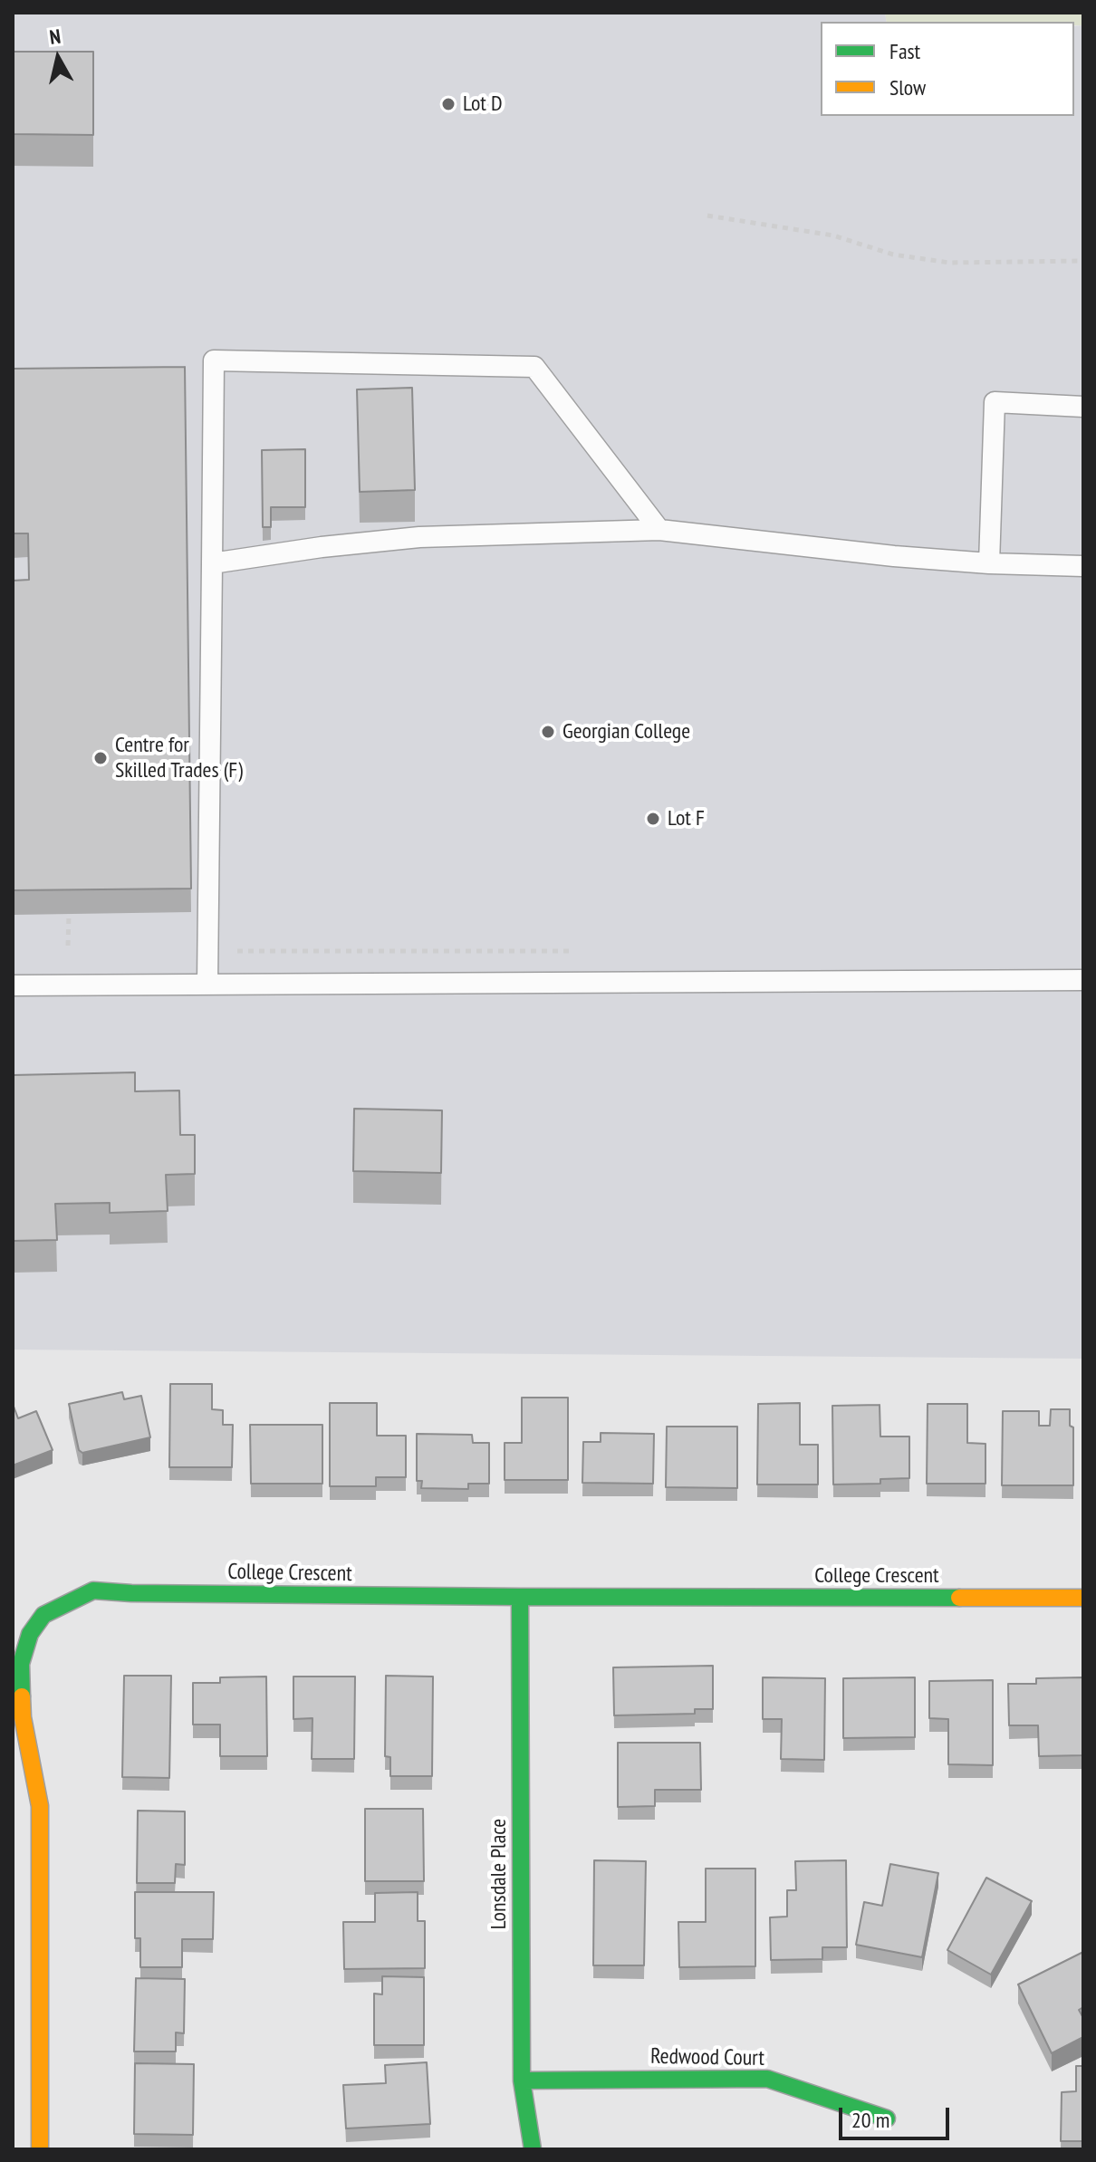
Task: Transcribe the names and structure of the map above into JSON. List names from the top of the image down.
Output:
{
  "streets": {
    "street": ["College Crescent", "Lonsdale Place", "Redwood Court"]
  },
  "crossings": [
    ["College Crescent", "Lonsdale Place"],
    ["Lonsdale Place", "Redwood Court"]
  ],
  "places": [
    "Lot D",
    "Georgian College",
    "Centre for Skilled Trades (F)",
    "Lot F"
  ],
  "legend": ["Fast", "Slow"],
  "scale_bar": "20 m",
  "north": "top"
}
